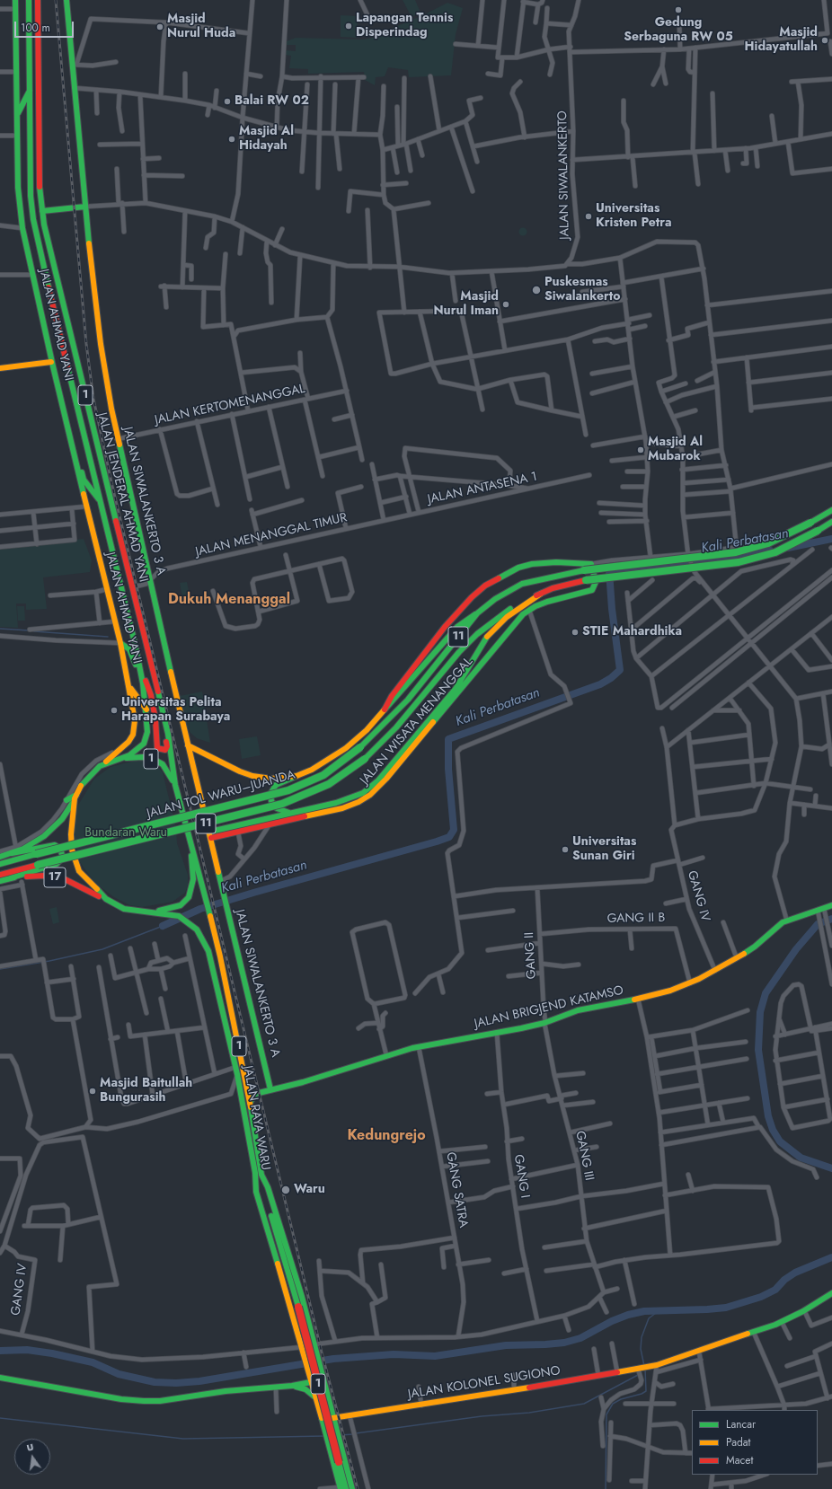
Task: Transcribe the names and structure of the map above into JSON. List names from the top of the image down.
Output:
{
  "streets": {
    "main road": [
      "JALAN AHMAD YANI",
      "1",
      "JALAN JENDERAL AHMAD YANI",
      "JALAN SIWALANKERTO 3 A",
      "11",
      "JALAN WISATA MENANGGAL",
      "JALAN TOL WARU–JUANDA",
      "17",
      "JALAN BRIGJEND KATAMSO",
      "JALAN RAYA WARU",
      "JALAN KOLONEL SUGIONO"
    ],
    "street": [
      "JALAN SIWALANKERTO",
      "JALAN KERTOMENANGGAL",
      "JALAN ANTASENA 1",
      "JALAN MENANGGAL TIMUR",
      "GANG IV",
      "GANG II B",
      "GANG II",
      "GANG III",
      "GANG I",
      "GANG SATRA"
    ]
  },
  "crossings": [
    ["JALAN AHMAD YANI", "JALAN RAYA WARU"],
    ["1", "JALAN JENDERAL AHMAD YANI"],
    ["1", "JALAN RAYA WARU"],
    ["JALAN KERTOMENANGGAL", "JALAN SIWALANKERTO 3 A"],
    ["JALAN ANTASENA 1", "JALAN MENANGGAL TIMUR"],
    ["JALAN JENDERAL AHMAD YANI", "JALAN MENANGGAL TIMUR"],
    ["JALAN JENDERAL AHMAD YANI", "JALAN RAYA WARU"],
    ["JALAN SIWALANKERTO 3 A", "JALAN MENANGGAL TIMUR"],
    ["JALAN SIWALANKERTO 3 A", "JALAN WISATA MENANGGAL"],
    ["JALAN SIWALANKERTO 3 A", "JALAN BRIGJEND KATAMSO"],
    ["17", "JALAN RAYA WARU"],
    ["GANG IV", "JALAN BRIGJEND KATAMSO"],
    ["GANG II B", "GANG II"],
    ["GANG II B", "JALAN BRIGJEND KATAMSO"],
    ["GANG II", "JALAN BRIGJEND KATAMSO"],
    ["GANG II", "GANG III"],
    ["JALAN BRIGJEND KATAMSO", "GANG III"],
    ["JALAN BRIGJEND KATAMSO", "GANG I"],
    ["JALAN BRIGJEND KATAMSO", "GANG SATRA"],
    ["JALAN RAYA WARU", "JALAN KOLONEL SUGIONO"]
  ],
  "districts": ["Dukuh Menanggal", "Kedungrejo"],
  "water": ["Kali Perbatasan"],
  "parks": ["Bundaran Waru"],
  "places": [
    "Gedung Serbaguna RW 05",
    "Lapangan Tennis Disperindag",
    "Masjid Nurul Huda",
    "Masjid Hidayatullah",
    "Balai RW 02",
    "Masjid Al Hidayah",
    "Universitas Kristen Petra",
    "Puskesmas Siwalankerto",
    "Masjid Nurul Iman",
    "Masjid Al Mubarok",
    "STIE Mahardhika",
    "Universitas Pelita Harapan Surabaya",
    "Universitas Sunan Giri",
    "Masjid Baitullah Bungurasih",
    "Waru"
  ],
  "legend": ["Lancar", "Padat", "Macet"],
  "scale_bar": "100 m",
  "north": "top"
}
